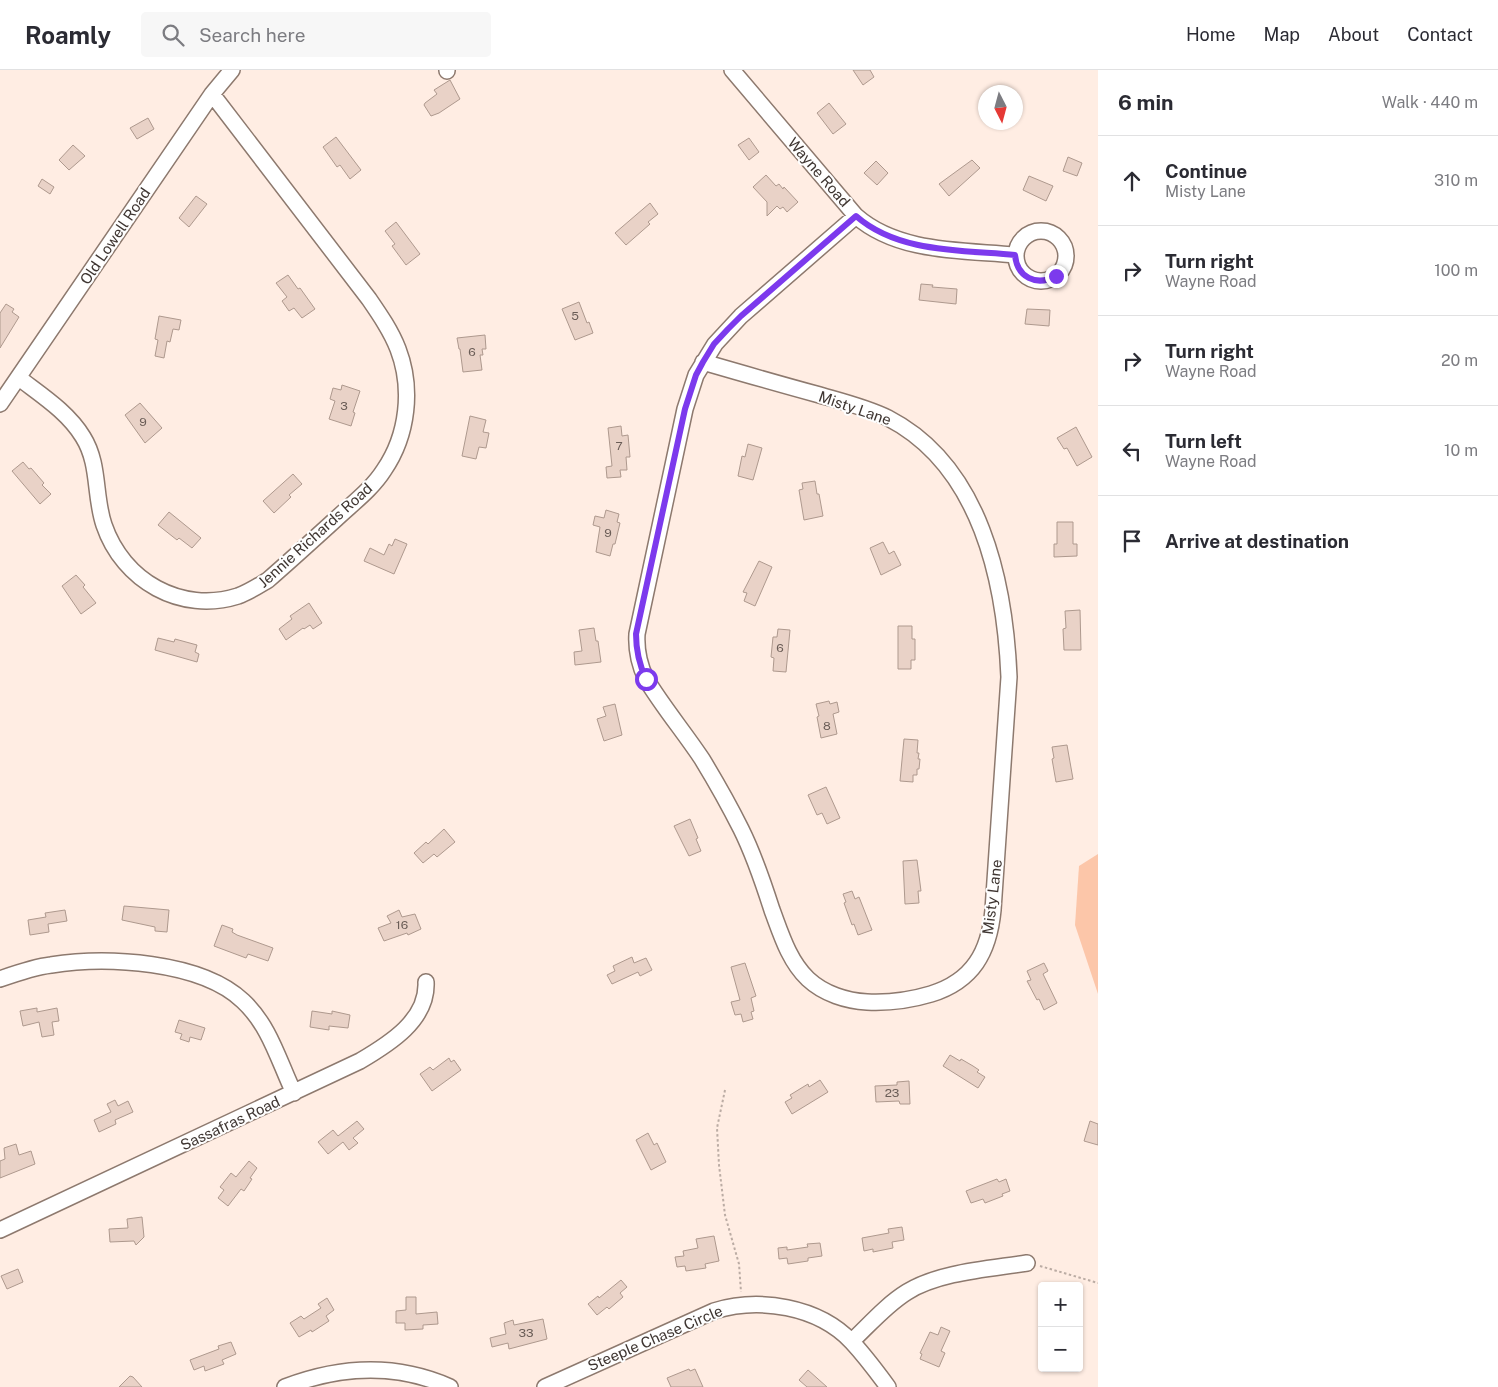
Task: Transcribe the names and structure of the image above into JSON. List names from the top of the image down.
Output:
{
  "streets": {
    "street": [
      "Wayne Road",
      "Old Lowell Road",
      "Misty Lane",
      "Jennie Richards Road",
      "Sassafras Road",
      "Steeple Chase Circle"
    ]
  },
  "crossings": [
    ["Wayne Road", "Misty Lane"],
    ["Old Lowell Road", "Jennie Richards Road"]
  ],
  "house_numbers": [
    "5",
    "6",
    "3",
    "9",
    "7",
    "9",
    "6",
    "8",
    "16",
    "23",
    "33"
  ],
  "north": "bottom",
  "page": {
    "header": "Roamly",
    "search": "Search here",
    "nav": [
      "Home",
      "Map",
      "About",
      "Contact"
    ],
    "heading": ["6 min", "Walk · 440 m"],
    "list": [
      ["Continue", "Misty Lane", "310 m"],
      ["Turn right", "Wayne Road", "100 m"],
      ["Turn right", "Wayne Road", "20 m"],
      ["Turn left", "Wayne Road", "10 m"],
      "Arrive at destination"
    ],
    "map_buttons": ["+", "−"]
  }
}
